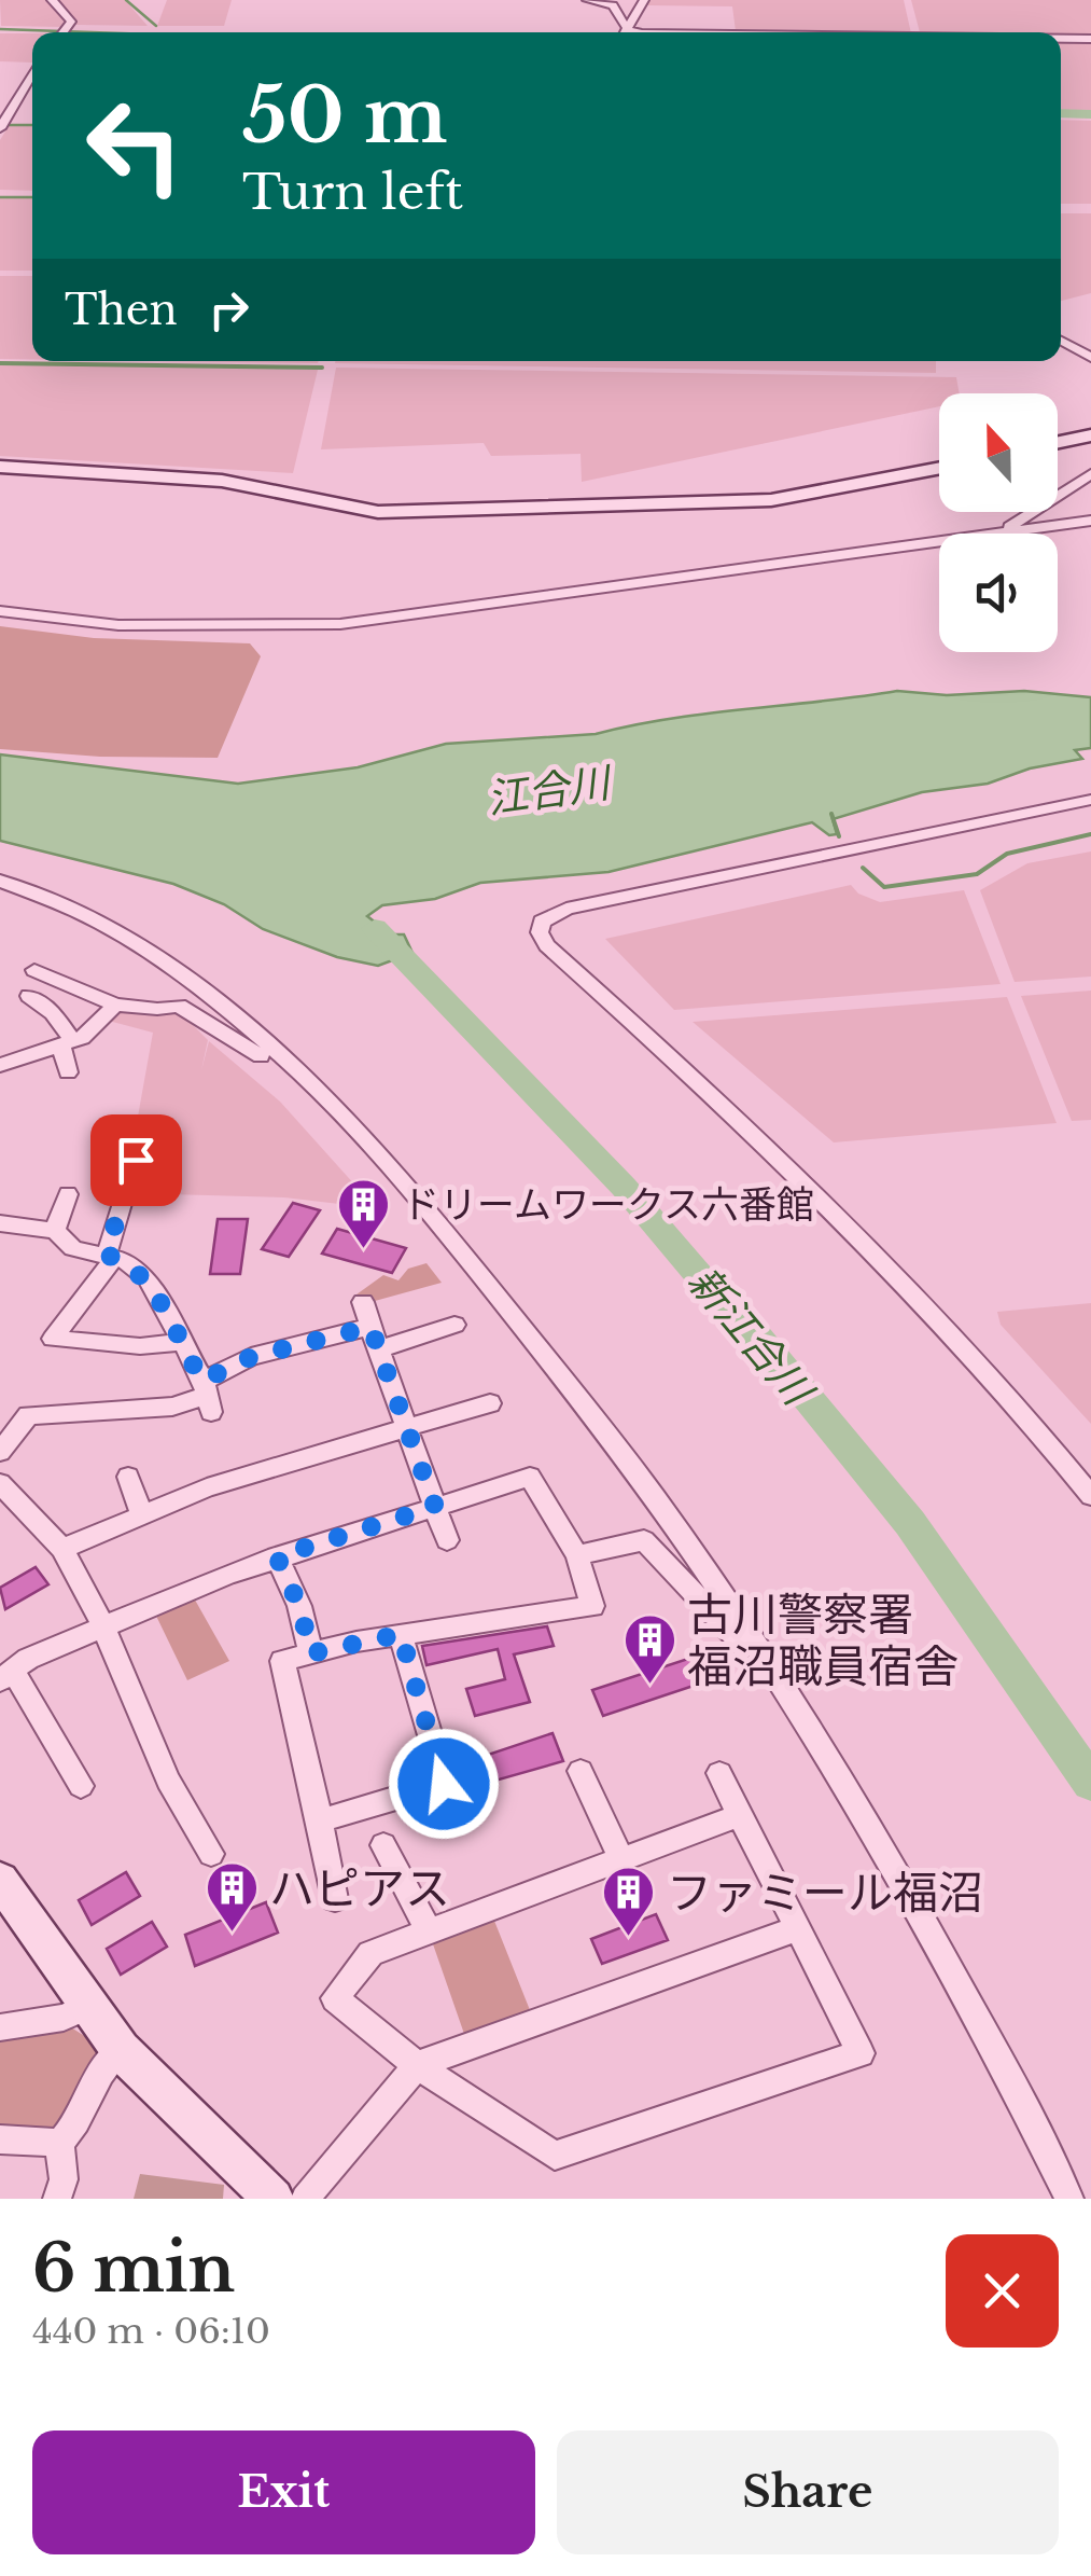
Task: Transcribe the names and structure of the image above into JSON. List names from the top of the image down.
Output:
{
  "water": ["江合川", "新江合川"],
  "places": {
    "building": [
      "ドリームワークス六番館",
      "古川警察署 福沼職員宿舎",
      "ハピアス",
      "ファミール福沼"
    ]
  },
  "north": "top",
  "page": {
    "turn": ["50 m", "Turn left"],
    "then": "Then",
    "heading": ["6 min", "440 m · 06:10"],
    "buttons": ["Exit", "Share"]
  }
}
